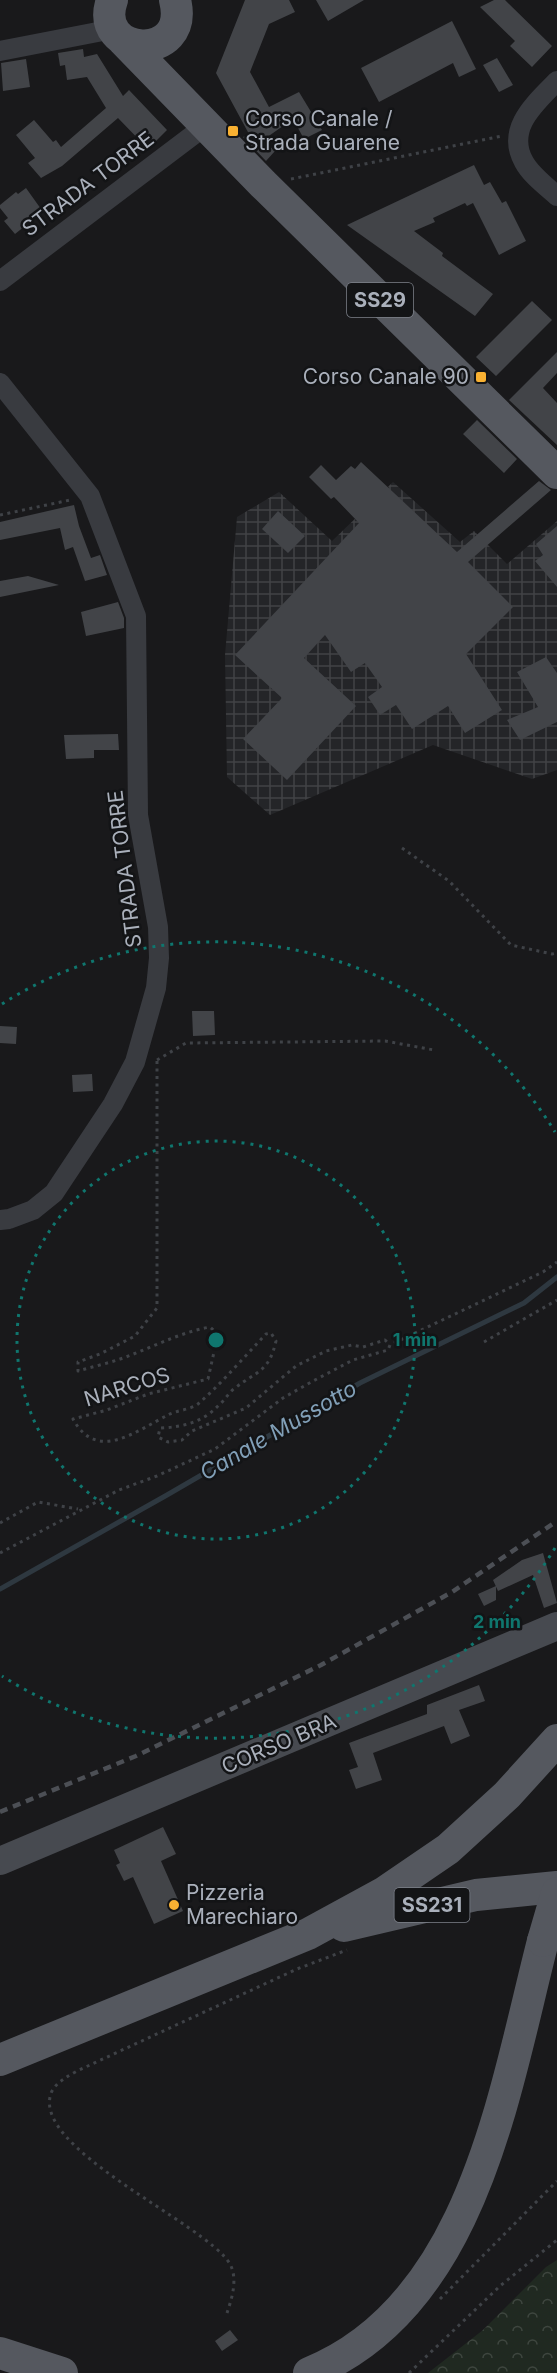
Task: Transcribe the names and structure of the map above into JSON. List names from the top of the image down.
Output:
{
  "streets": {
    "main road": ["SS29", "SS231"],
    "street": ["STRADA TORRE", "CORSO BRA"],
    "path": ["NARCOS"]
  },
  "crossings": [
    ["STRADA TORRE", "SS29"]
  ],
  "water": ["Canale Mussotto"],
  "places": {
    "transit": ["Corso Canale / Strada Guarene", "Corso Canale 90"],
    "other": ["Pizzeria Marechiaro"]
  },
  "rings": ["1 min", "2 min"]
}
